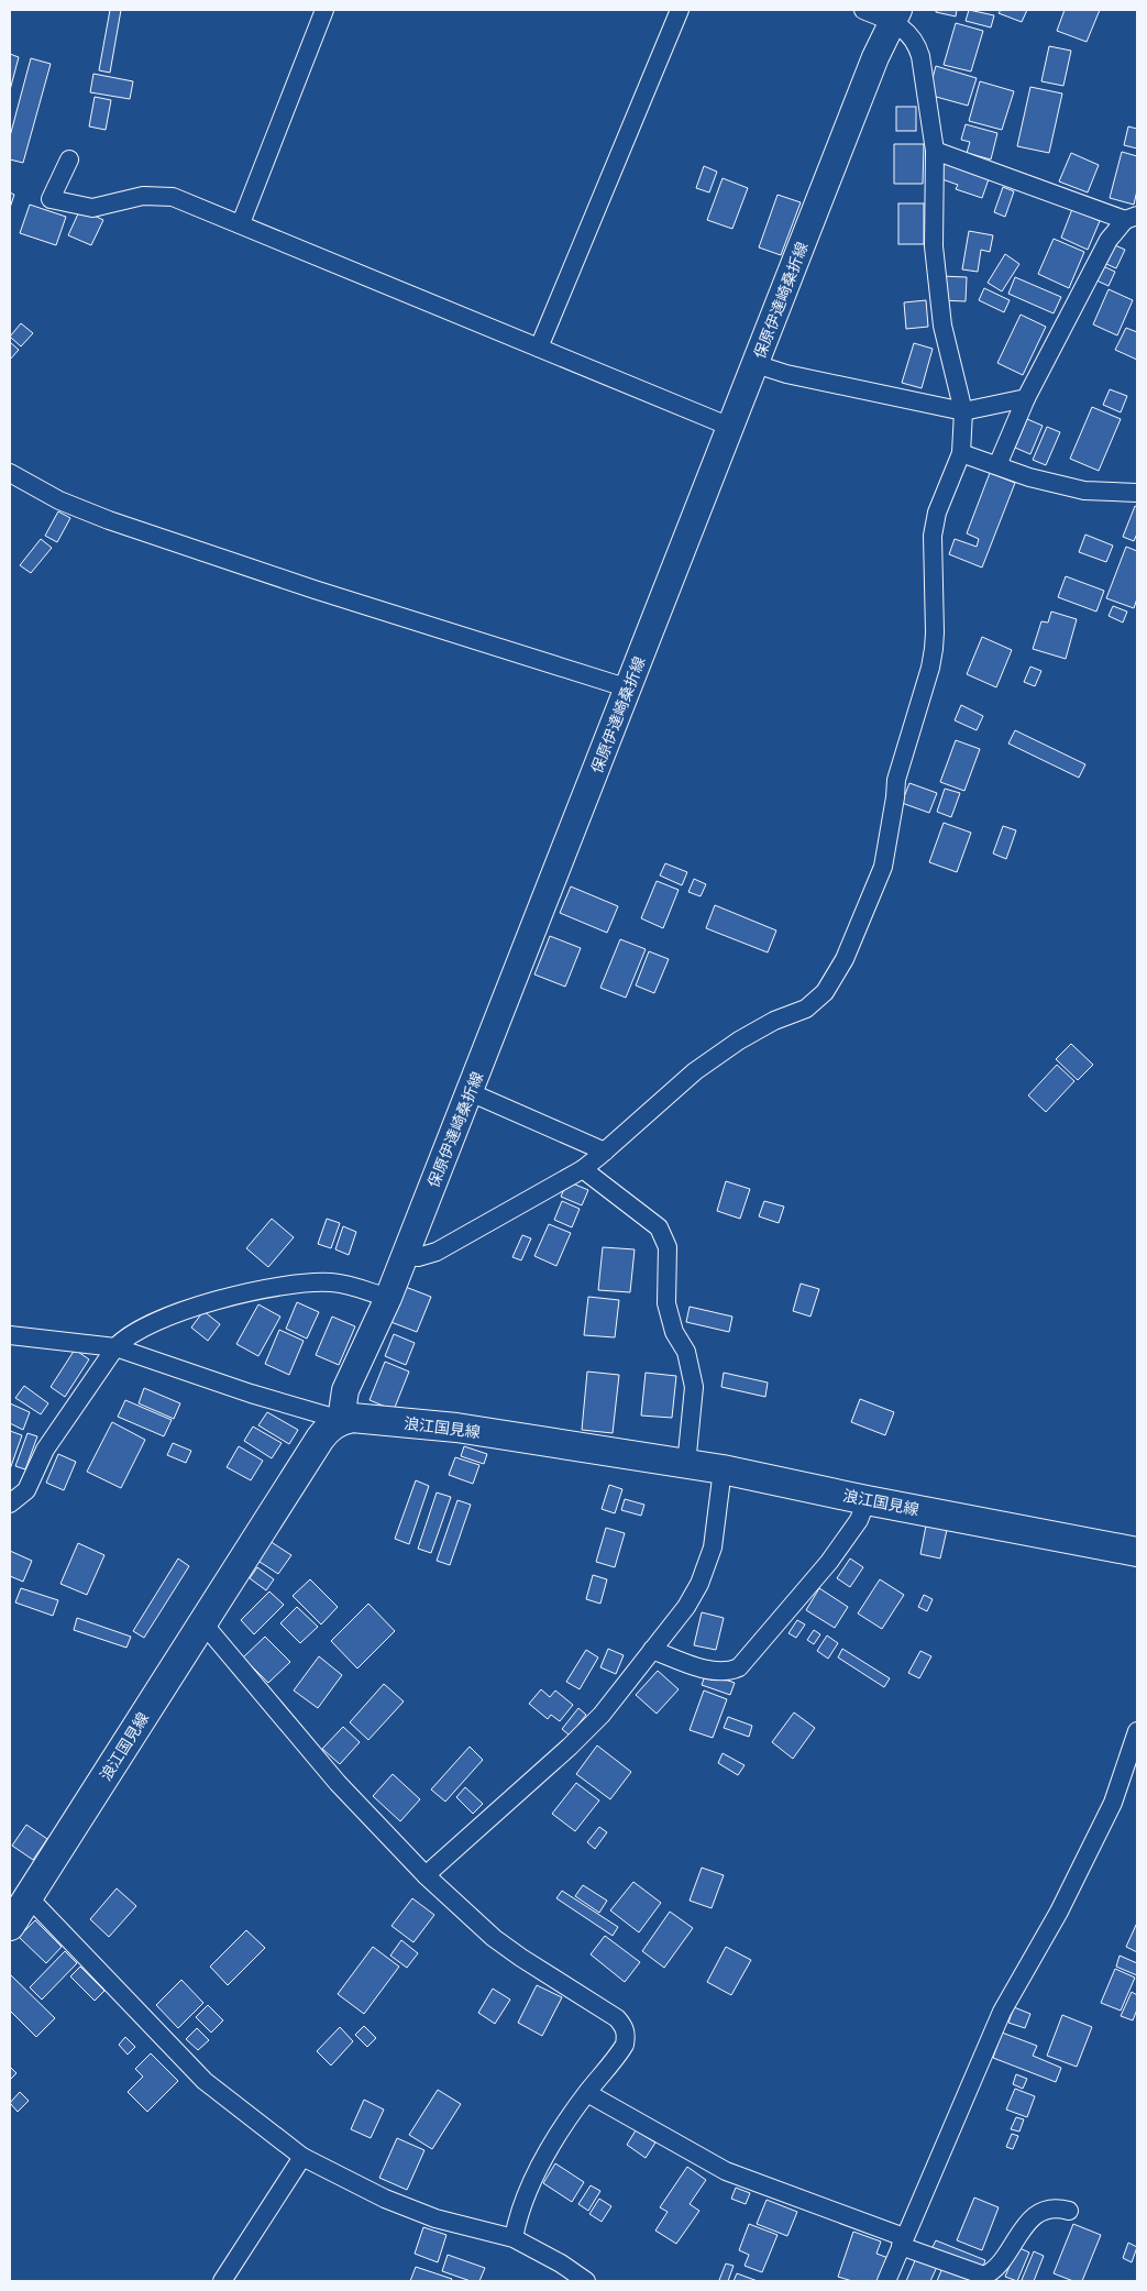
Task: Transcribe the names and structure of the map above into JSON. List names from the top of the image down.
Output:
{
  "streets": {
    "main road": ["保原伊達崎桑折線", "浪江国見線"]
  },
  "crossings": [
    ["保原伊達崎桑折線", "浪江国見線"]
  ]
}
